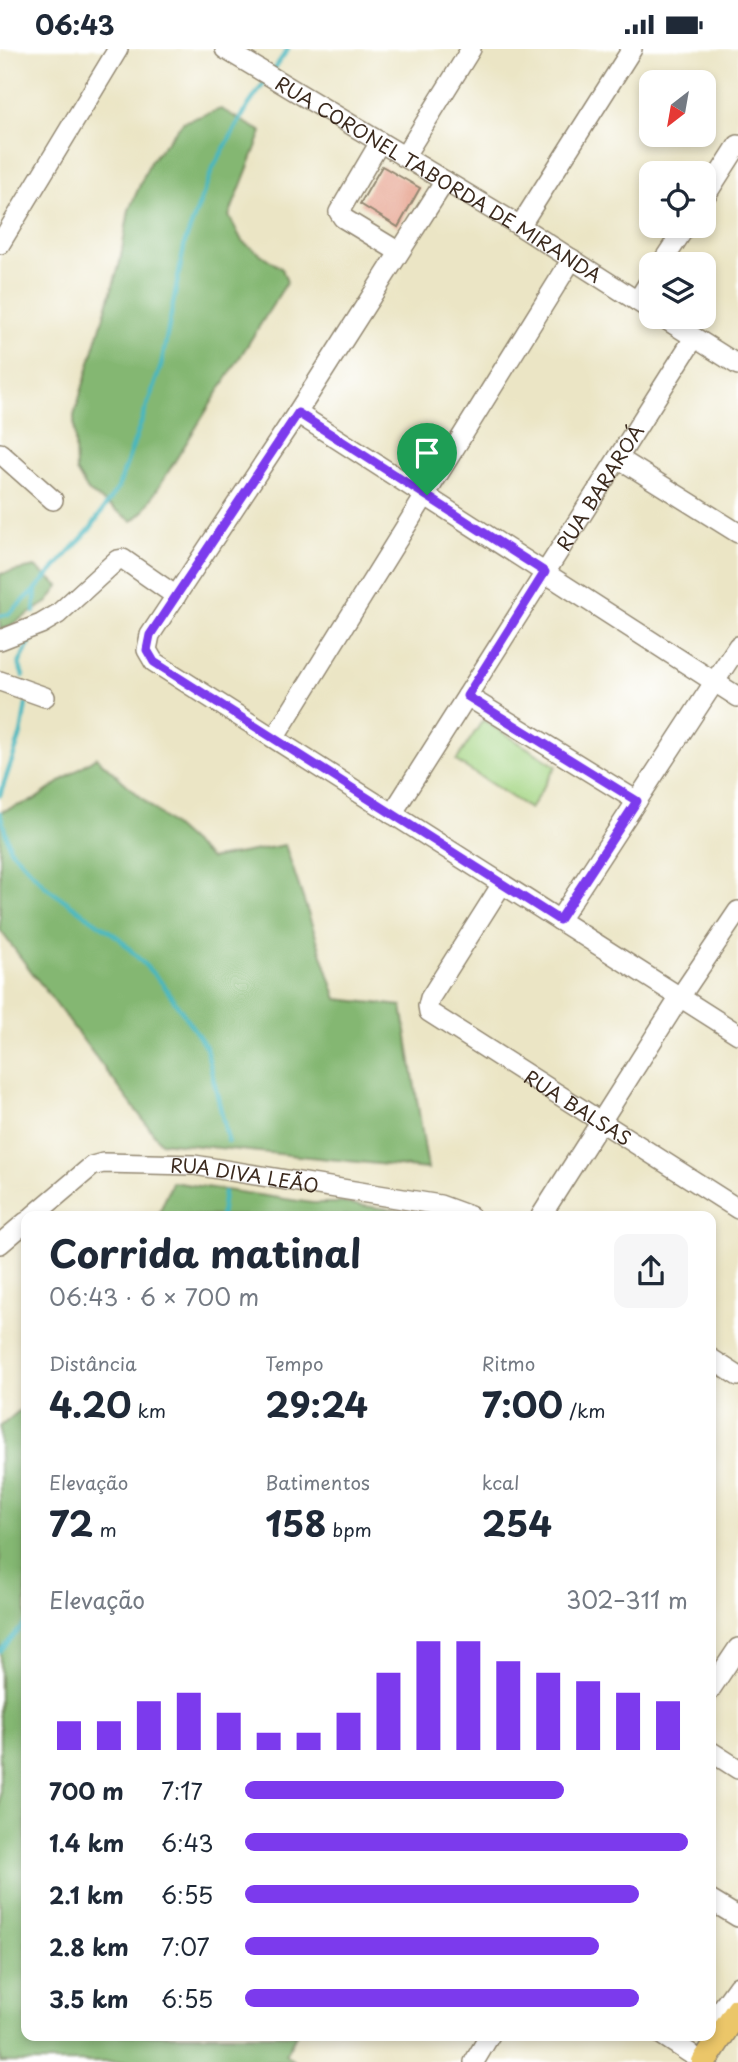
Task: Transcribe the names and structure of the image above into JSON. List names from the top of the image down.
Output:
{
  "streets": {
    "street": [
      "RUA CORONEL TABORDA DE MIRANDA",
      "RUA BARAROÁ",
      "RUA BALSAS",
      "RUA DIVA LEÃO"
    ]
  },
  "north": "bottom left",
  "page": {
    "status": "06:43",
    "heading": ["Corrida matinal", "06:43 · 6 × 700 m"],
    "stats": [
      ["Distância", "4.20 km"],
      ["Tempo", "29:24"],
      ["Ritmo", "7:00 /km"],
      ["Elevação", "72 m"],
      ["Batimentos", "158 bpm"],
      ["kcal", "254"]
    ],
    "chart": ["Elevação", "302–311 m"],
    "list": [
      {
        "name": "700 m",
        "note": "7:17"
      },
      {
        "name": "1.4 km",
        "note": "6:43"
      },
      {
        "name": "2.1 km",
        "note": "6:55"
      },
      {
        "name": "2.8 km",
        "note": "7:07"
      },
      {
        "name": "3.5 km",
        "note": "6:55"
      }
    ]
  }
}
